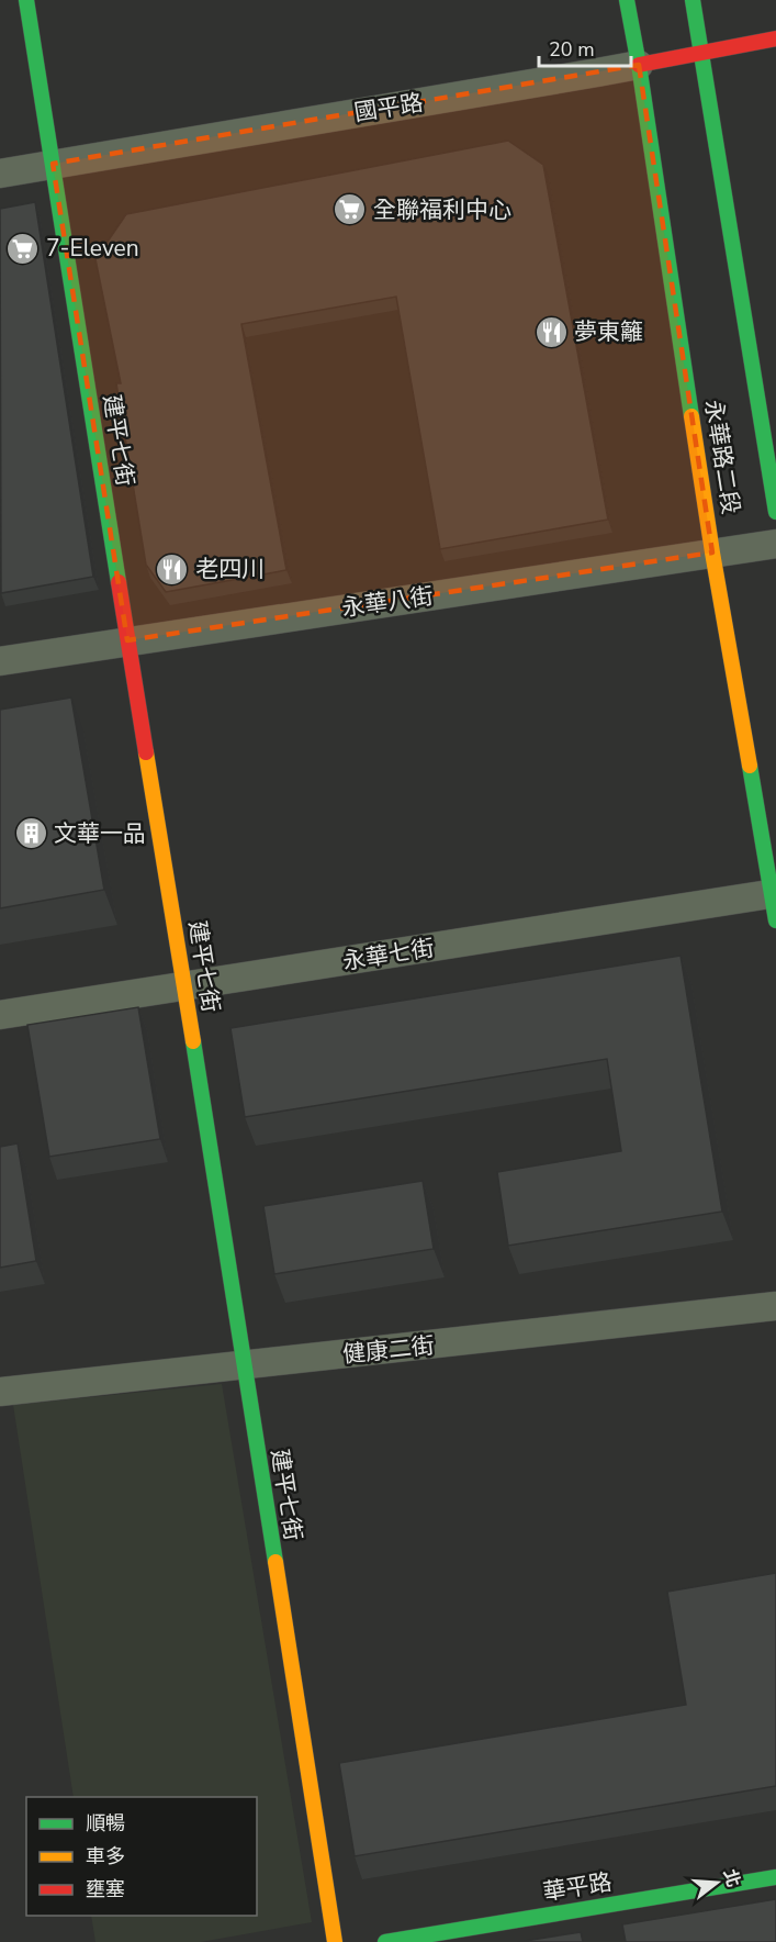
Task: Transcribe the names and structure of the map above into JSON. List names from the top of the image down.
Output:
{
  "streets": {
    "street": [
      "國平路",
      "建平七街",
      "永華路二段",
      "永華八街",
      "永華七街",
      "健康二街",
      "華平路"
    ]
  },
  "crossings": [
    ["國平路", "建平七街"],
    ["國平路", "永華路二段"],
    ["建平七街", "永華八街"],
    ["建平七街", "永華七街"],
    ["建平七街", "健康二街"],
    ["永華路二段", "永華八街"],
    ["永華路二段", "永華七街"]
  ],
  "places": {
    "supermarket": ["全聯福利中心", "7-Eleven"],
    "restaurant": ["夢東籬", "老四川"],
    "building": ["文華一品"]
  },
  "legend": ["順暢", "車多", "壅塞"],
  "scale_bar": "20 m",
  "north": "right"
}
